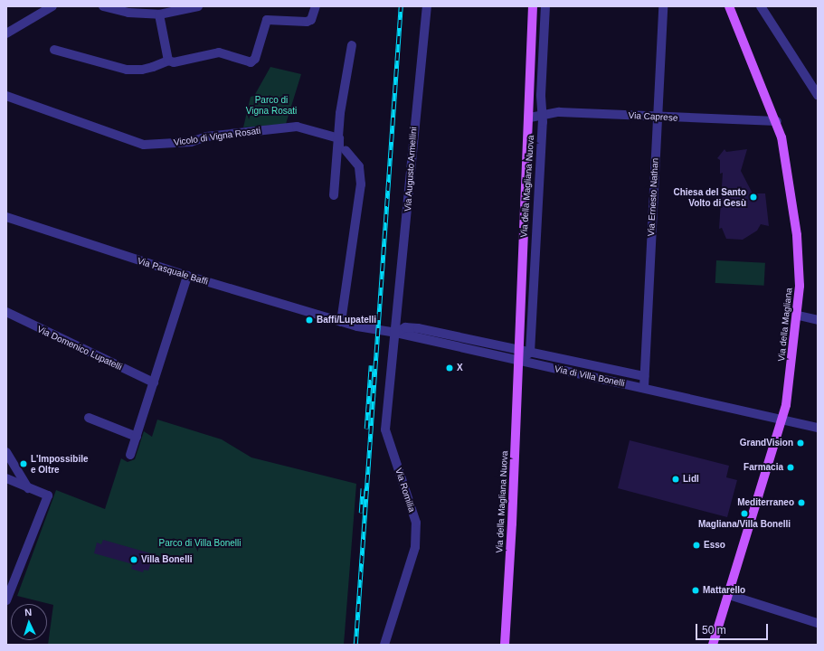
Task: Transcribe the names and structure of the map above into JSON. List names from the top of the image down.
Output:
{
  "streets": {
    "main road": ["Via della Magliana Nuova", "Via della Magliana"],
    "street": [
      "Via Caprese",
      "Vicolo di Vigna Rosati",
      "Via Augusto Armellini",
      "Via Ernesto Nathan",
      "Via Pasquale Baffi",
      "Via Domenico Lupatelli",
      "Via di Villa Bonelli",
      "Via Romilia"
    ]
  },
  "crossings": [
    ["Via Caprese", "Via della Magliana Nuova"],
    ["Via Caprese", "Via Ernesto Nathan"],
    ["Via Caprese", "Via della Magliana"],
    ["Via Augusto Armellini", "Via di Villa Bonelli"],
    ["Via Augusto Armellini", "Via Romilia"],
    ["Via della Magliana Nuova", "Via di Villa Bonelli"],
    ["Via Ernesto Nathan", "Via di Villa Bonelli"],
    ["Via Pasquale Baffi", "Via di Villa Bonelli"],
    ["Via della Magliana", "Via di Villa Bonelli"],
    ["Via di Villa Bonelli", "Via Romilia"]
  ],
  "parks": ["Parco di Vigna Rosati", "Parco di Villa Bonelli"],
  "places": [
    "Chiesa del Santo Volto di Gesù",
    "Baffi/Lupatelli",
    "X",
    "GrandVision",
    "L'Impossibile e Oltre",
    "Farmacia",
    "Lidl",
    "Mediterraneo",
    "Magliana/Villa Bonelli",
    "Esso",
    "Villa Bonelli",
    "Mattarello"
  ],
  "scale_bar": "50 m",
  "north": "top"
}
